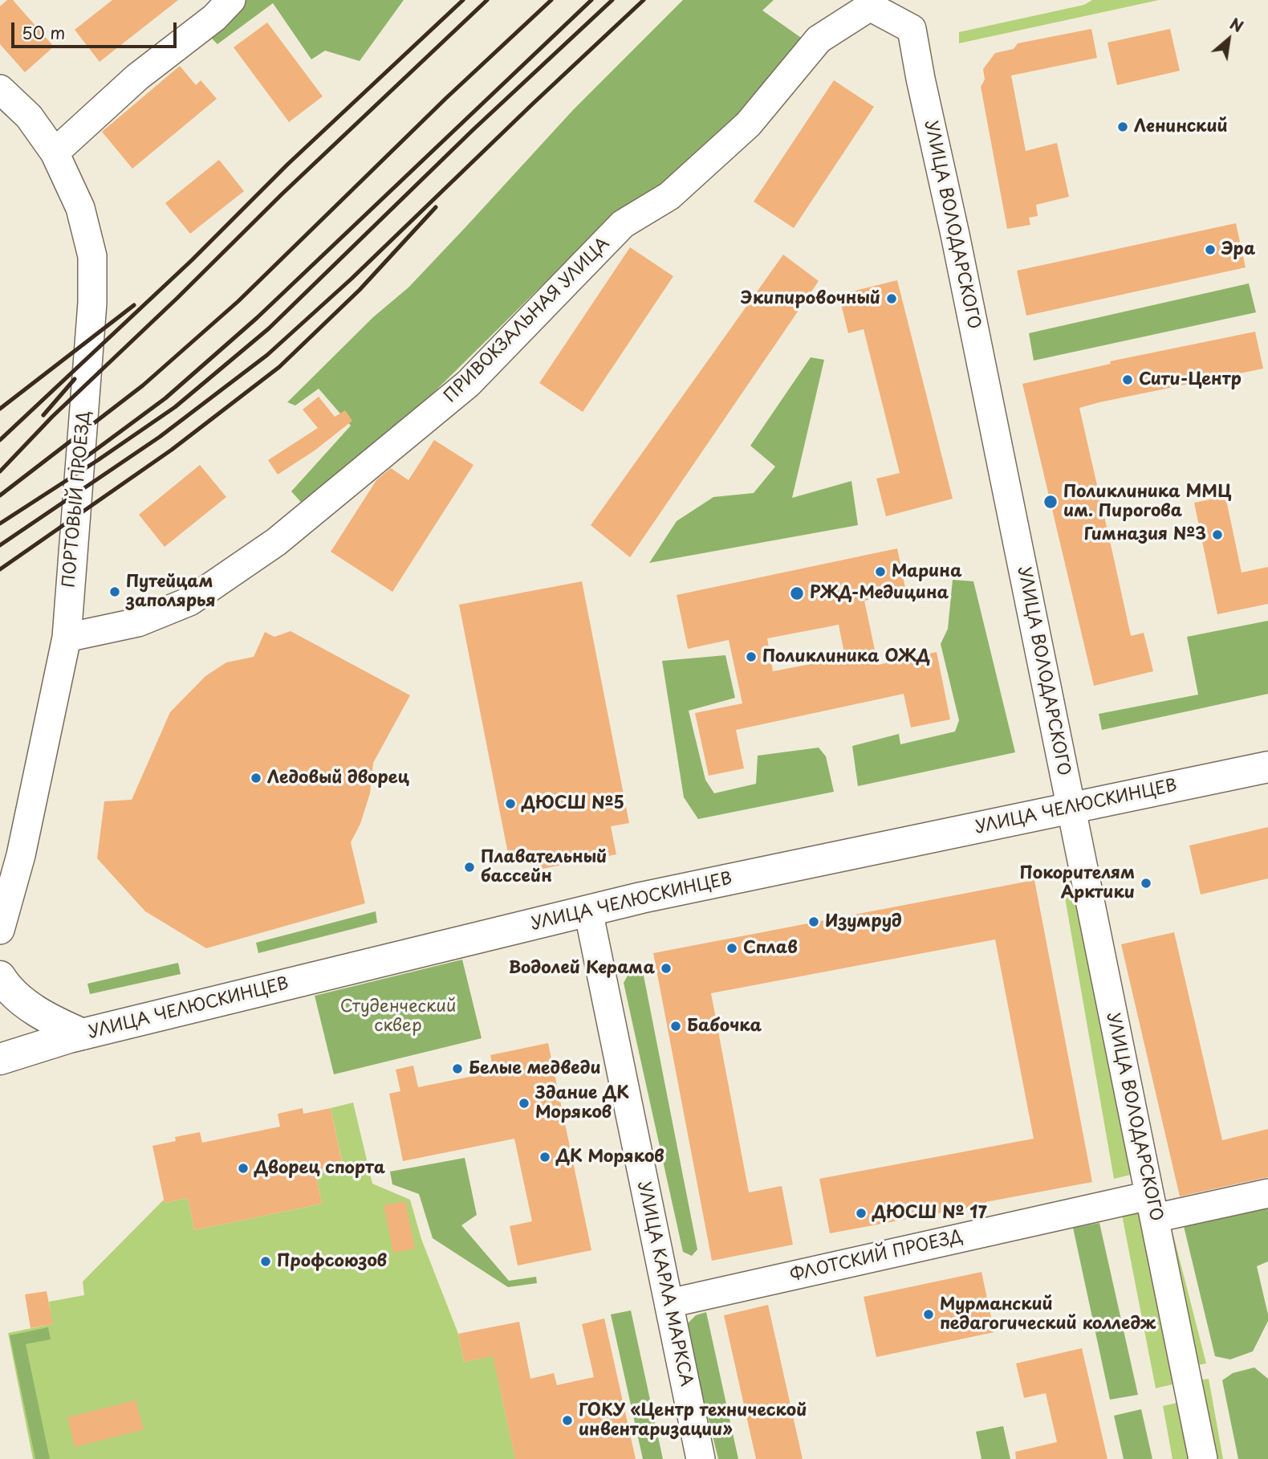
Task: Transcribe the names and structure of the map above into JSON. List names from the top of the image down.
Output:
{
  "streets": {
    "main road": ["УЛИЦА ЧЕЛЮСКИНЦЕВ"],
    "street": [
      "УЛИЦА ВОЛОДАРСКОГО",
      "ПРИВОКЗАЛЬНАЯ УЛИЦА",
      "ПОРТОВЫЙ ПРОЕЗД",
      "ФЛОТСКИЙ ПРОЕЗД",
      "УЛИЦА КАРЛА МАРКСА"
    ]
  },
  "crossings": [
    ["УЛИЦА ВОЛОДАРСКОГО", "ПРИВОКЗАЛЬНАЯ УЛИЦА"],
    ["УЛИЦА ВОЛОДАРСКОГО", "УЛИЦА ЧЕЛЮСКИНЦЕВ"],
    ["УЛИЦА ВОЛОДАРСКОГО", "ФЛОТСКИЙ ПРОЕЗД"],
    ["ПРИВОКЗАЛЬНАЯ УЛИЦА", "ПОРТОВЫЙ ПРОЕЗД"],
    ["УЛИЦА ЧЕЛЮСКИНЦЕВ", "УЛИЦА КАРЛА МАРКСА"],
    ["ФЛОТСКИЙ ПРОЕЗД", "УЛИЦА КАРЛА МАРКСА"]
  ],
  "parks": ["Студенческий сквер"],
  "places": [
    "Ленинский",
    "Эра",
    "Экипировочный",
    "Сити-Центр",
    "Поликлиника ММЦ им. Пирогова",
    "Гимназия №3",
    "Марина",
    "Путейцам заполярья",
    "РЖД-Медицина",
    "Поликлиника ОЖД",
    "Ледовый дворец",
    "ДЮСШ №5",
    "Плавательный бассейн",
    "Покорителям Арктики",
    "Изумруд",
    "Сплав",
    "Водолей Керама",
    "Бабочка",
    "Белые медведи",
    "Здание ДК Моряков",
    "ДК Моряков",
    "Дворец спорта",
    "ДЮСШ № 17",
    "Профсоюзов",
    "Мурманский педагогический колледж",
    "ГОКУ «Центр технической инвентаризации»"
  ],
  "scale_bar": "50 m",
  "north": "top right"
}
